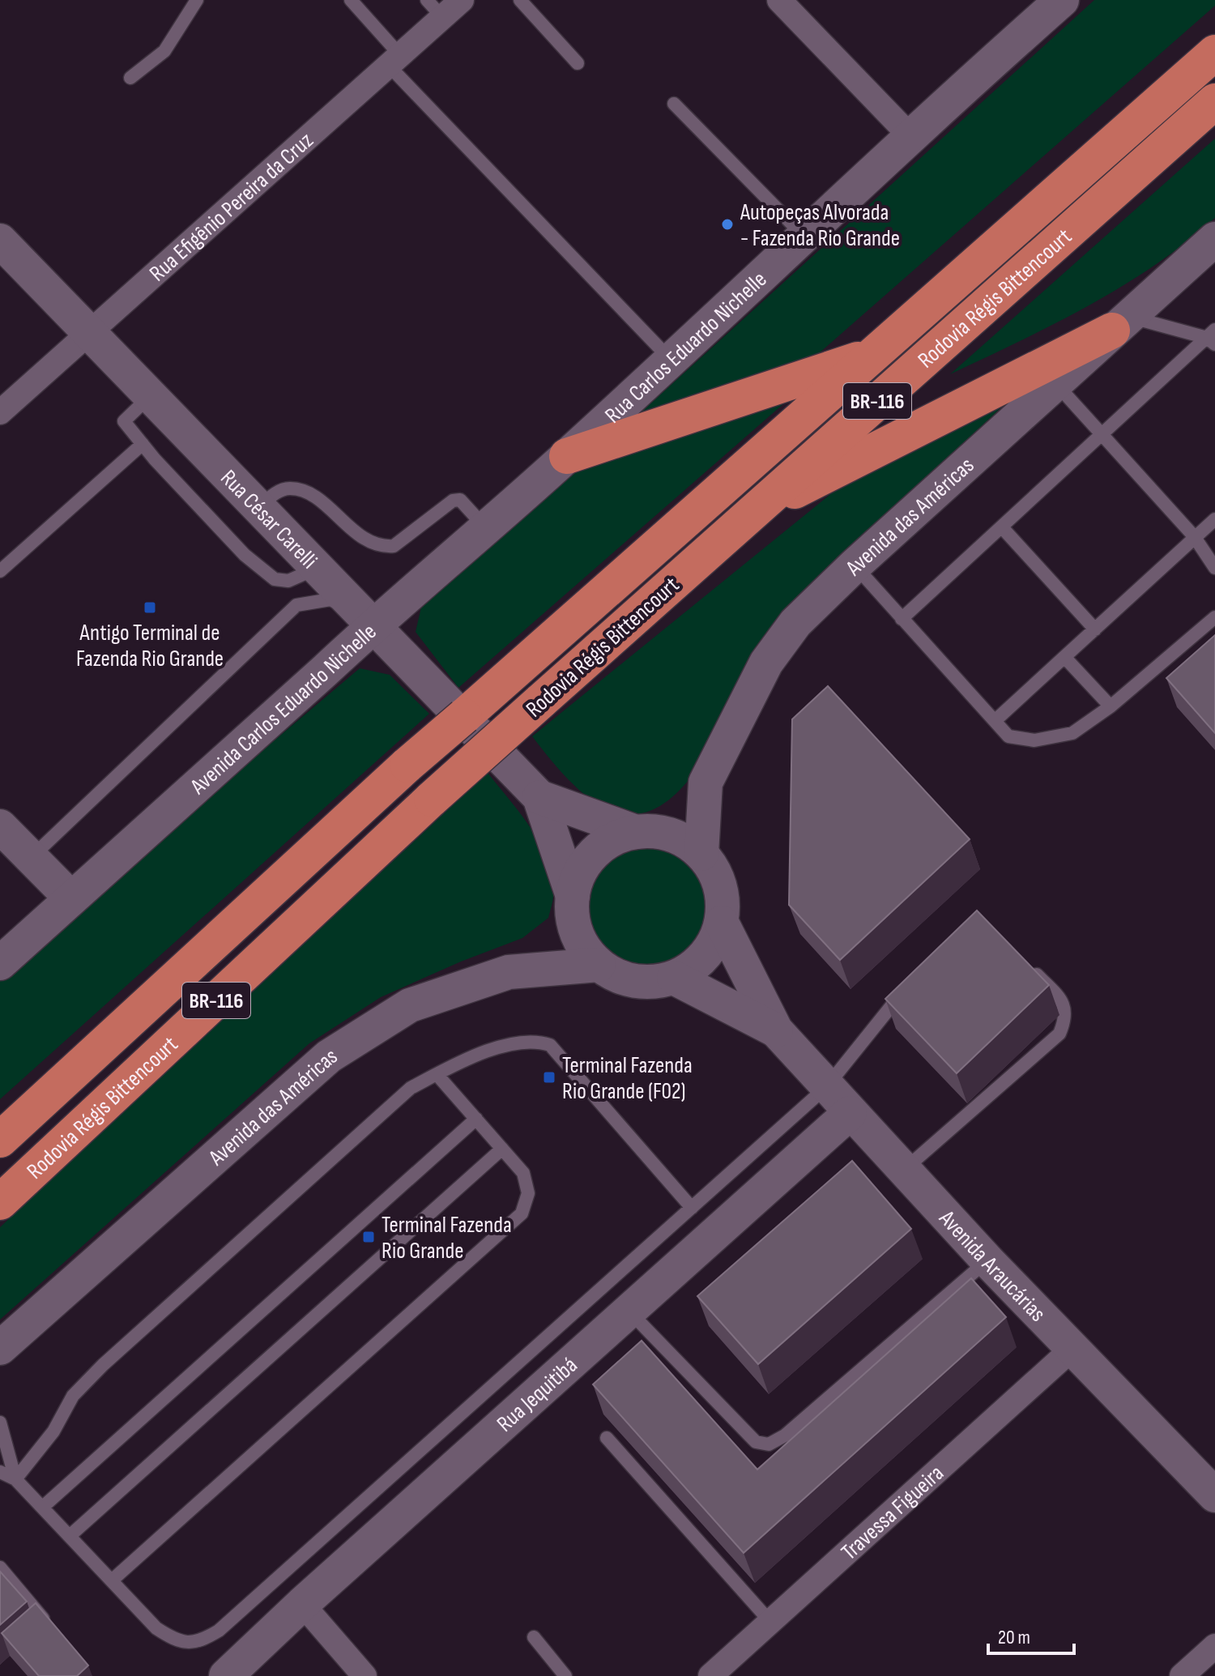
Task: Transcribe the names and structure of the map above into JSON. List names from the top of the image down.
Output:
{
  "streets": {
    "highway": ["Rodovia Régis Bittencourt", "BR-116"],
    "main road": [
      "Rua Carlos Eduardo Nichelle",
      "Avenida das Américas",
      "Rua César Carelli",
      "Avenida Carlos Eduardo Nichelle",
      "Avenida Araucárias",
      "Rua Jequitibá"
    ],
    "street": ["Rua Efigênio Pereira da Cruz", "Travessa Figueira"]
  },
  "crossings": [
    ["Rua Efigênio Pereira da Cruz", "Rua César Carelli"],
    ["Rua Carlos Eduardo Nichelle", "Avenida Carlos Eduardo Nichelle"],
    ["Avenida das Américas", "Rua César Carelli"],
    ["Avenida das Américas", "Avenida Araucárias"],
    ["Rua César Carelli", "Avenida Carlos Eduardo Nichelle"],
    ["Rua César Carelli", "Avenida Araucárias"],
    ["Avenida Araucárias", "Rua Jequitibá"],
    ["Avenida Araucárias", "Travessa Figueira"]
  ],
  "places": {
    "other": ["Autopeças Alvorada - Fazenda Rio Grande"],
    "transit": ["Antigo Terminal de Fazenda Rio Grande", "Terminal Fazenda Rio Grande (F02)", "Terminal Fazenda Rio Grande"]
  },
  "scale_bar": "20 m"
}
